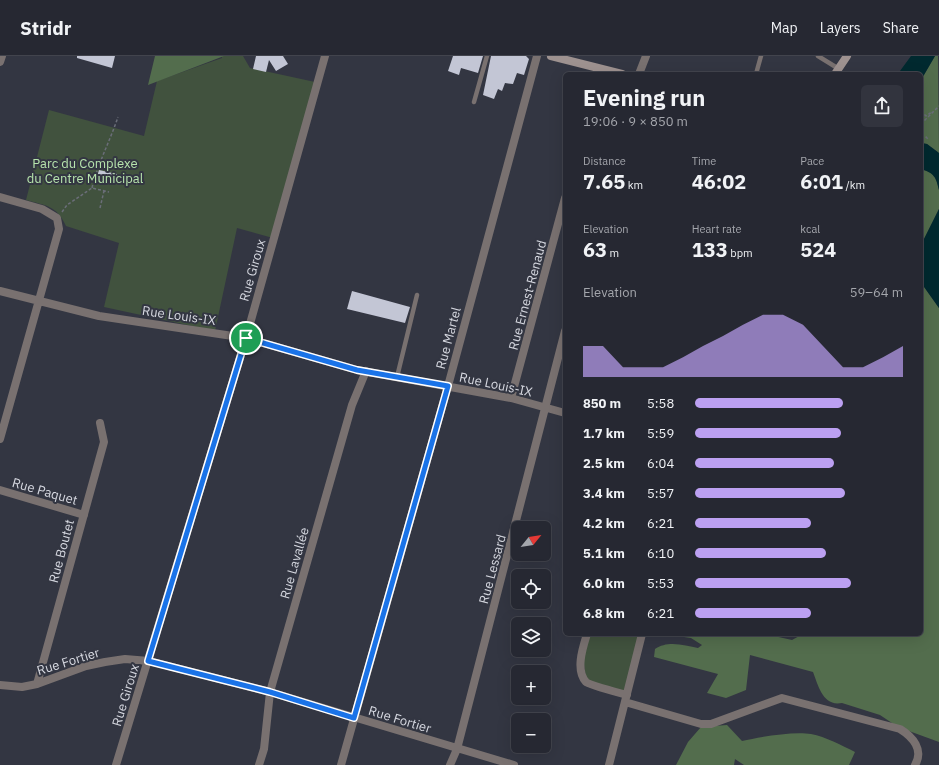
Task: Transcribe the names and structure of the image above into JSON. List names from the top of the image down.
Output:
{
  "streets": {
    "street": [
      "Rue Giroux",
      "Rue Ernest-Renaud",
      "Rue Louis-IX",
      "Rue Martel",
      "Rue Paquet",
      "Rue Boutet",
      "Rue Lavallée",
      "Rue Lessard",
      "Rue Fortier"
    ]
  },
  "crossings": [
    ["Rue Giroux", "Rue Louis-IX"],
    ["Rue Giroux", "Rue Fortier"],
    ["Rue Ernest-Renaud", "Rue Louis-IX"],
    ["Rue Louis-IX", "Rue Martel"],
    ["Rue Louis-IX", "Rue Lavallée"],
    ["Rue Louis-IX", "Rue Lessard"],
    ["Rue Martel", "Rue Fortier"],
    ["Rue Paquet", "Rue Boutet"],
    ["Rue Boutet", "Rue Fortier"],
    ["Rue Lavallée", "Rue Fortier"],
    ["Rue Lessard", "Rue Fortier"]
  ],
  "parks": ["Parc du Complexe du Centre Municipal"],
  "north": "top right",
  "page": {
    "header": "Stridr",
    "nav": ["Map", "Layers", "Share"],
    "heading": ["Evening run", "19:06 · 9 × 850 m"],
    "stats": [
      ["Distance", "7.65 km"],
      ["Time", "46:02"],
      ["Pace", "6:01 /km"],
      ["Elevation", "63 m"],
      ["Heart rate", "133 bpm"],
      ["kcal", "524"]
    ],
    "chart": ["Elevation", "59–64 m"],
    "list": [
      {
        "name": "850 m",
        "note": "5:58"
      },
      {
        "name": "1.7 km",
        "note": "5:59"
      },
      {
        "name": "2.5 km",
        "note": "6:04"
      },
      {
        "name": "3.4 km",
        "note": "5:57"
      },
      {
        "name": "4.2 km",
        "note": "6:21"
      },
      {
        "name": "5.1 km",
        "note": "6:10"
      },
      {
        "name": "6.0 km",
        "note": "5:53"
      },
      {
        "name": "6.8 km",
        "note": "6:21"
      }
    ],
    "map_buttons": ["+", "−"]
  }
}
